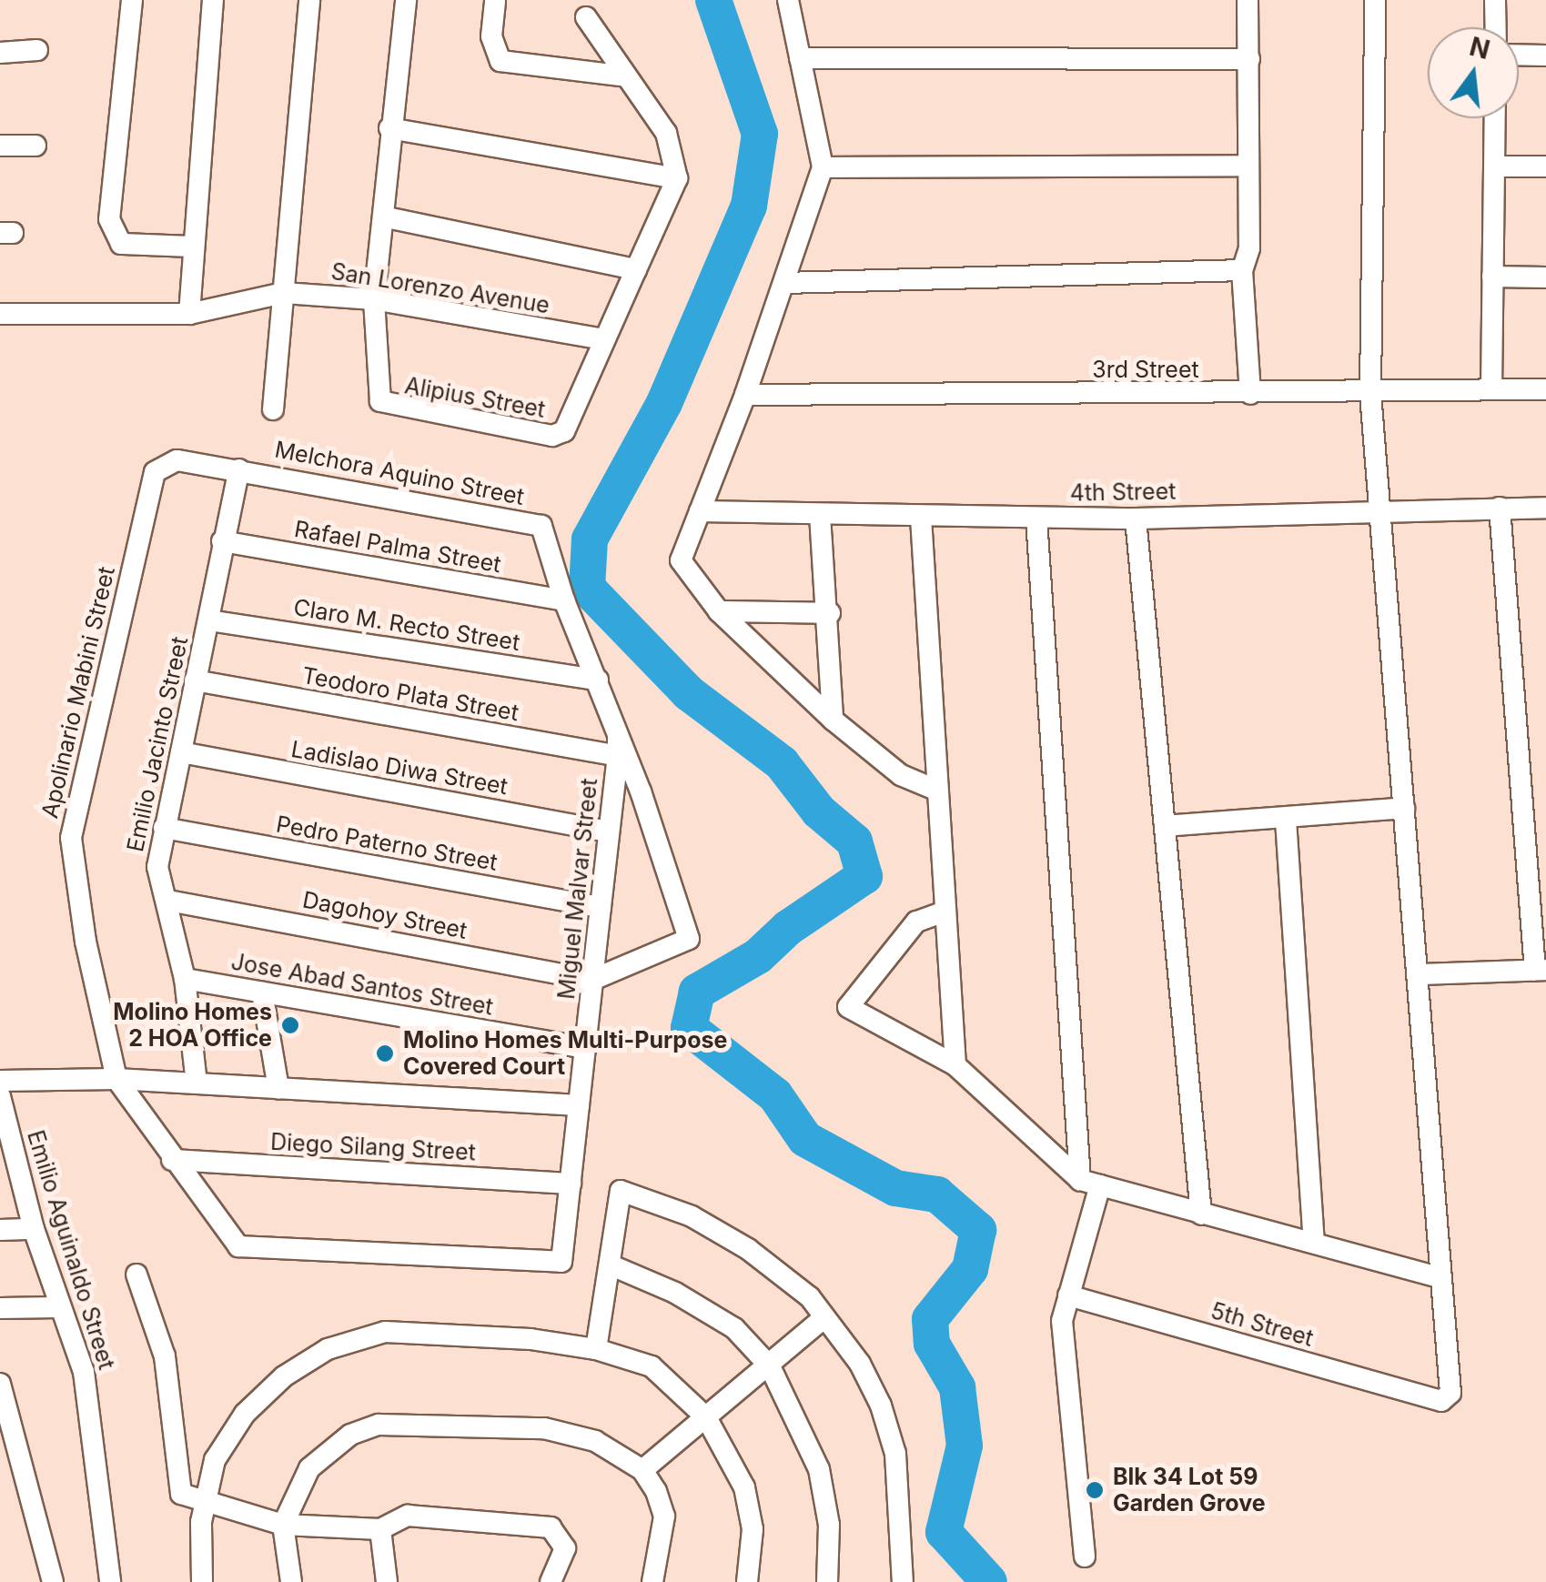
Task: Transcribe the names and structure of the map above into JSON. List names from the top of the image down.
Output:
{
  "streets": {
    "street": [
      "San Lorenzo Avenue",
      "3rd Street",
      "Alipius Street",
      "Melchora Aquino Street",
      "4th Street",
      "Rafael Palma Street",
      "Claro M. Recto Street",
      "Apolinario Mabini Street",
      "Teodoro Plata Street",
      "Emilio Jacinto Street",
      "Ladislao Diwa Street",
      "Pedro Paterno Street",
      "Miguel Malvar Street",
      "Dagohoy Street",
      "Jose Abad Santos Street",
      "Diego Silang Street",
      "Emilio Aguinaldo Street",
      "5th Street"
    ]
  },
  "crossings": [
    ["San Lorenzo Avenue", "Alipius Street"],
    ["Melchora Aquino Street", "Rafael Palma Street"],
    ["Melchora Aquino Street", "Claro M. Recto Street"],
    ["Melchora Aquino Street", "Apolinario Mabini Street"],
    ["Melchora Aquino Street", "Teodoro Plata Street"],
    ["Melchora Aquino Street", "Emilio Jacinto Street"],
    ["Melchora Aquino Street", "Miguel Malvar Street"],
    ["Melchora Aquino Street", "Dagohoy Street"],
    ["Rafael Palma Street", "Emilio Jacinto Street"],
    ["Claro M. Recto Street", "Emilio Jacinto Street"],
    ["Apolinario Mabini Street", "Emilio Jacinto Street"],
    ["Apolinario Mabini Street", "Miguel Malvar Street"],
    ["Apolinario Mabini Street", "Diego Silang Street"],
    ["Teodoro Plata Street", "Emilio Jacinto Street"],
    ["Teodoro Plata Street", "Miguel Malvar Street"],
    ["Emilio Jacinto Street", "Ladislao Diwa Street"],
    ["Emilio Jacinto Street", "Pedro Paterno Street"],
    ["Emilio Jacinto Street", "Dagohoy Street"],
    ["Emilio Jacinto Street", "Jose Abad Santos Street"],
    ["Ladislao Diwa Street", "Miguel Malvar Street"],
    ["Pedro Paterno Street", "Miguel Malvar Street"],
    ["Miguel Malvar Street", "Dagohoy Street"],
    ["Miguel Malvar Street", "Jose Abad Santos Street"],
    ["Miguel Malvar Street", "Diego Silang Street"]
  ],
  "places": ["Molino Homes 2 HOA Office", "Molino Homes Multi-Purpose Covered Court", "Blk 34 Lot 59 Garden Grove"],
  "north": "top"
}
